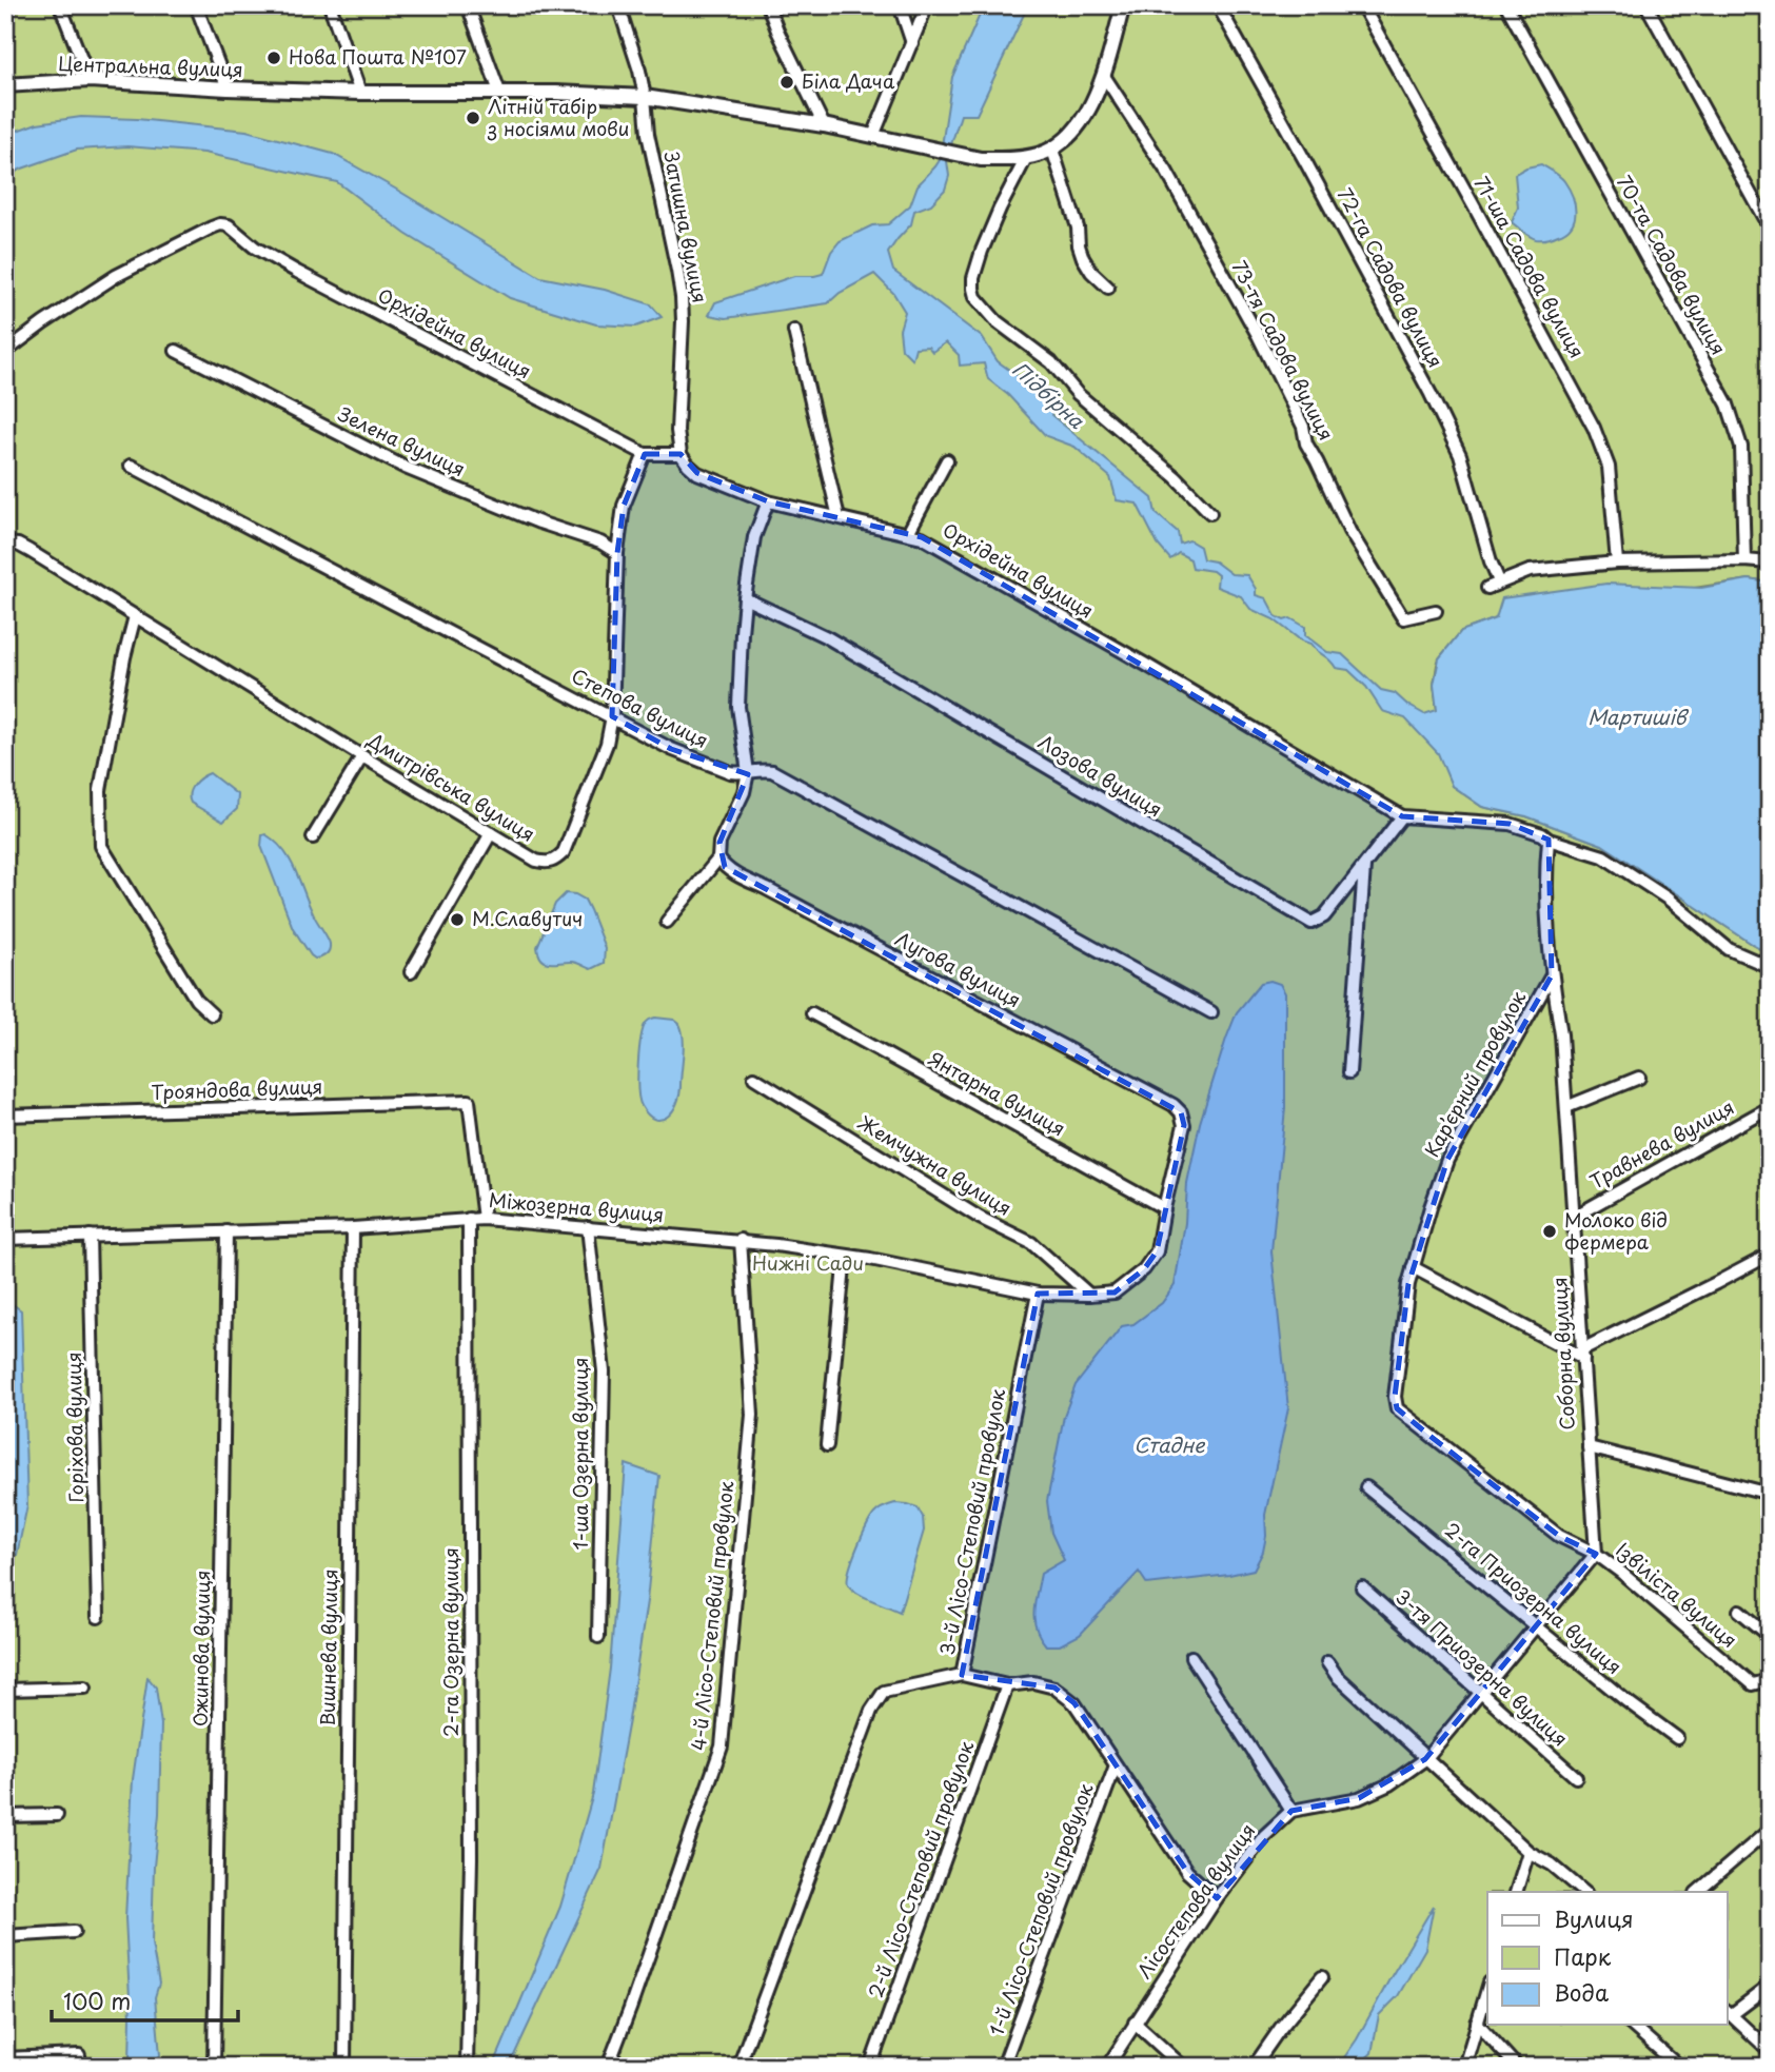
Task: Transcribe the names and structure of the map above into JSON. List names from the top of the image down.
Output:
{
  "streets": {
    "street": [
      "Центральна вулиця",
      "Затишна вулиця",
      "70-та Садова вулиця",
      "71-ша Садова вулиця",
      "72-га Садова вулиця",
      "Орхідейна вулиця",
      "73-тя Садова вулиця",
      "Зелена вулиця",
      "Степова вулиця",
      "Лозова вулиця",
      "Дмитрівська вулиця",
      "Лугова вулиця",
      "Карʼєрний провулок",
      "Трояндова вулиця",
      "Янтарна вулиця",
      "Травнева вулиця",
      "Жемчужна вулиця",
      "Міжозерна вулиця",
      "Соборна вулиця",
      "Горіхова вулиця",
      "1-ша Озерна вулиця",
      "3-й Лісо-Степовий провулок",
      "Ізвіліста вулиця",
      "2-га Приозерна вулиця",
      "4-й Лісо-Степовий провулок",
      "2-га Озерна вулиця",
      "Вишнева вулиця",
      "Ожинова вулиця",
      "3-тя Приозерна вулиця",
      "2-й Лісо-Степовий провулок",
      "Лісостепова вулиця",
      "1-й Лісо-Степовий провулок"
    ]
  },
  "crossings": [
    ["Центральна вулиця", "Затишна вулиця"],
    ["Центральна вулиця", "73-тя Садова вулиця"],
    ["Затишна вулиця", "Орхідейна вулиця"],
    ["Орхідейна вулиця", "Лозова вулиця"],
    ["Орхідейна вулиця", "Дмитрівська вулиця"],
    ["Орхідейна вулиця", "Соборна вулиця"],
    ["Зелена вулиця", "Дмитрівська вулиця"],
    ["Степова вулиця", "Дмитрівська вулиця"],
    ["Лугова вулиця", "Янтарна вулиця"],
    ["Лугова вулиця", "Міжозерна вулиця"],
    ["Карʼєрний провулок", "Соборна вулиця"],
    ["Карʼєрний провулок", "Ізвіліста вулиця"],
    ["Трояндова вулиця", "Міжозерна вулиця"],
    ["Янтарна вулиця", "Міжозерна вулиця"],
    ["Травнева вулиця", "Соборна вулиця"],
    ["Жемчужна вулиця", "Міжозерна вулиця"],
    ["Міжозерна вулиця", "Горіхова вулиця"],
    ["Міжозерна вулиця", "1-ша Озерна вулиця"],
    ["Міжозерна вулиця", "3-й Лісо-Степовий провулок"],
    ["Міжозерна вулиця", "4-й Лісо-Степовий провулок"],
    ["Міжозерна вулиця", "2-га Озерна вулиця"],
    ["Міжозерна вулиця", "Вишнева вулиця"],
    ["Міжозерна вулиця", "Ожинова вулиця"],
    ["Соборна вулиця", "Ізвіліста вулиця"]
  ],
  "water": ["Підбірна", "Мартишів", "Стадне"],
  "parks": ["Нижні Сади"],
  "places": [
    "Нова Пошта №107",
    "Біла Дача",
    "Літній табір з носіями мови",
    "М.Славутич",
    "Молоко від фермера"
  ],
  "legend": ["Вулиця", "Парк", "Вода"],
  "scale_bar": "100 m"
}
